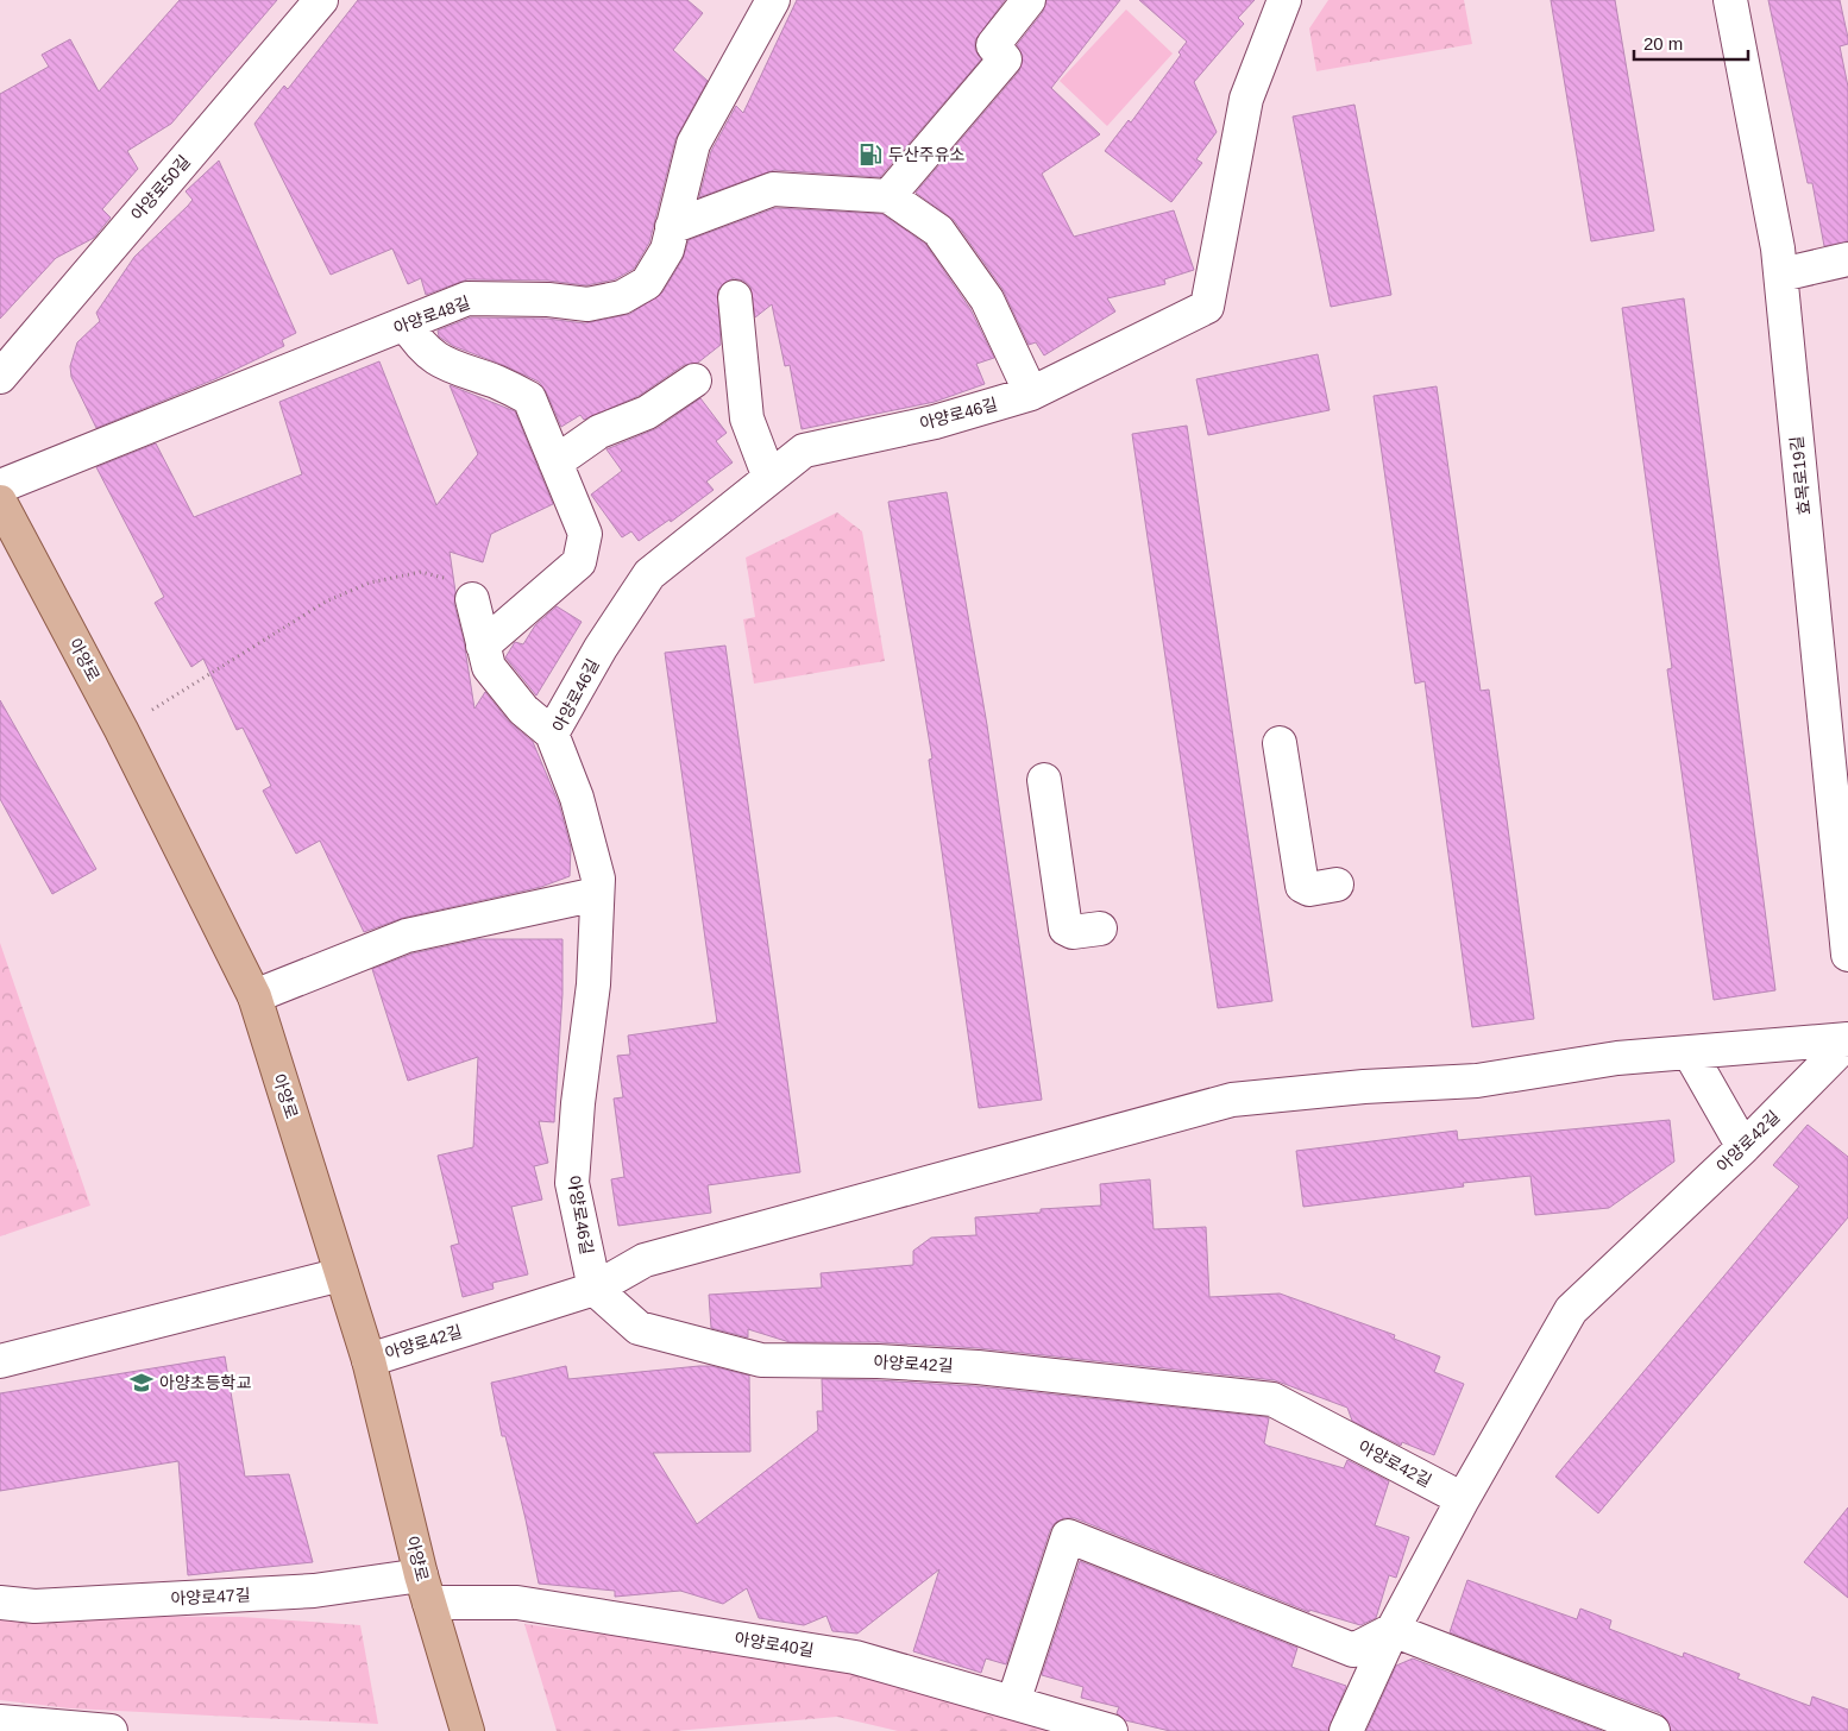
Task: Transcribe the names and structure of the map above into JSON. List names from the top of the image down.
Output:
{
  "streets": {
    "main road": ["아양로"],
    "street": [
      "아양로50길",
      "아양로48길",
      "아양로46길",
      "효목로19길",
      "아양로42길",
      "아양로47길",
      "아양로40길"
    ]
  },
  "crossings": [
    ["아양로46길", "아양로42길"],
    ["아양로", "아양로42길"],
    ["아양로", "아양로47길"],
    ["아양로", "아양로40길"],
    ["아양로47길", "아양로40길"]
  ],
  "places": {
    "fuel station": ["두산주유소"],
    "school or university": ["아양초등학교"]
  },
  "scale_bar": "20 m"
}
